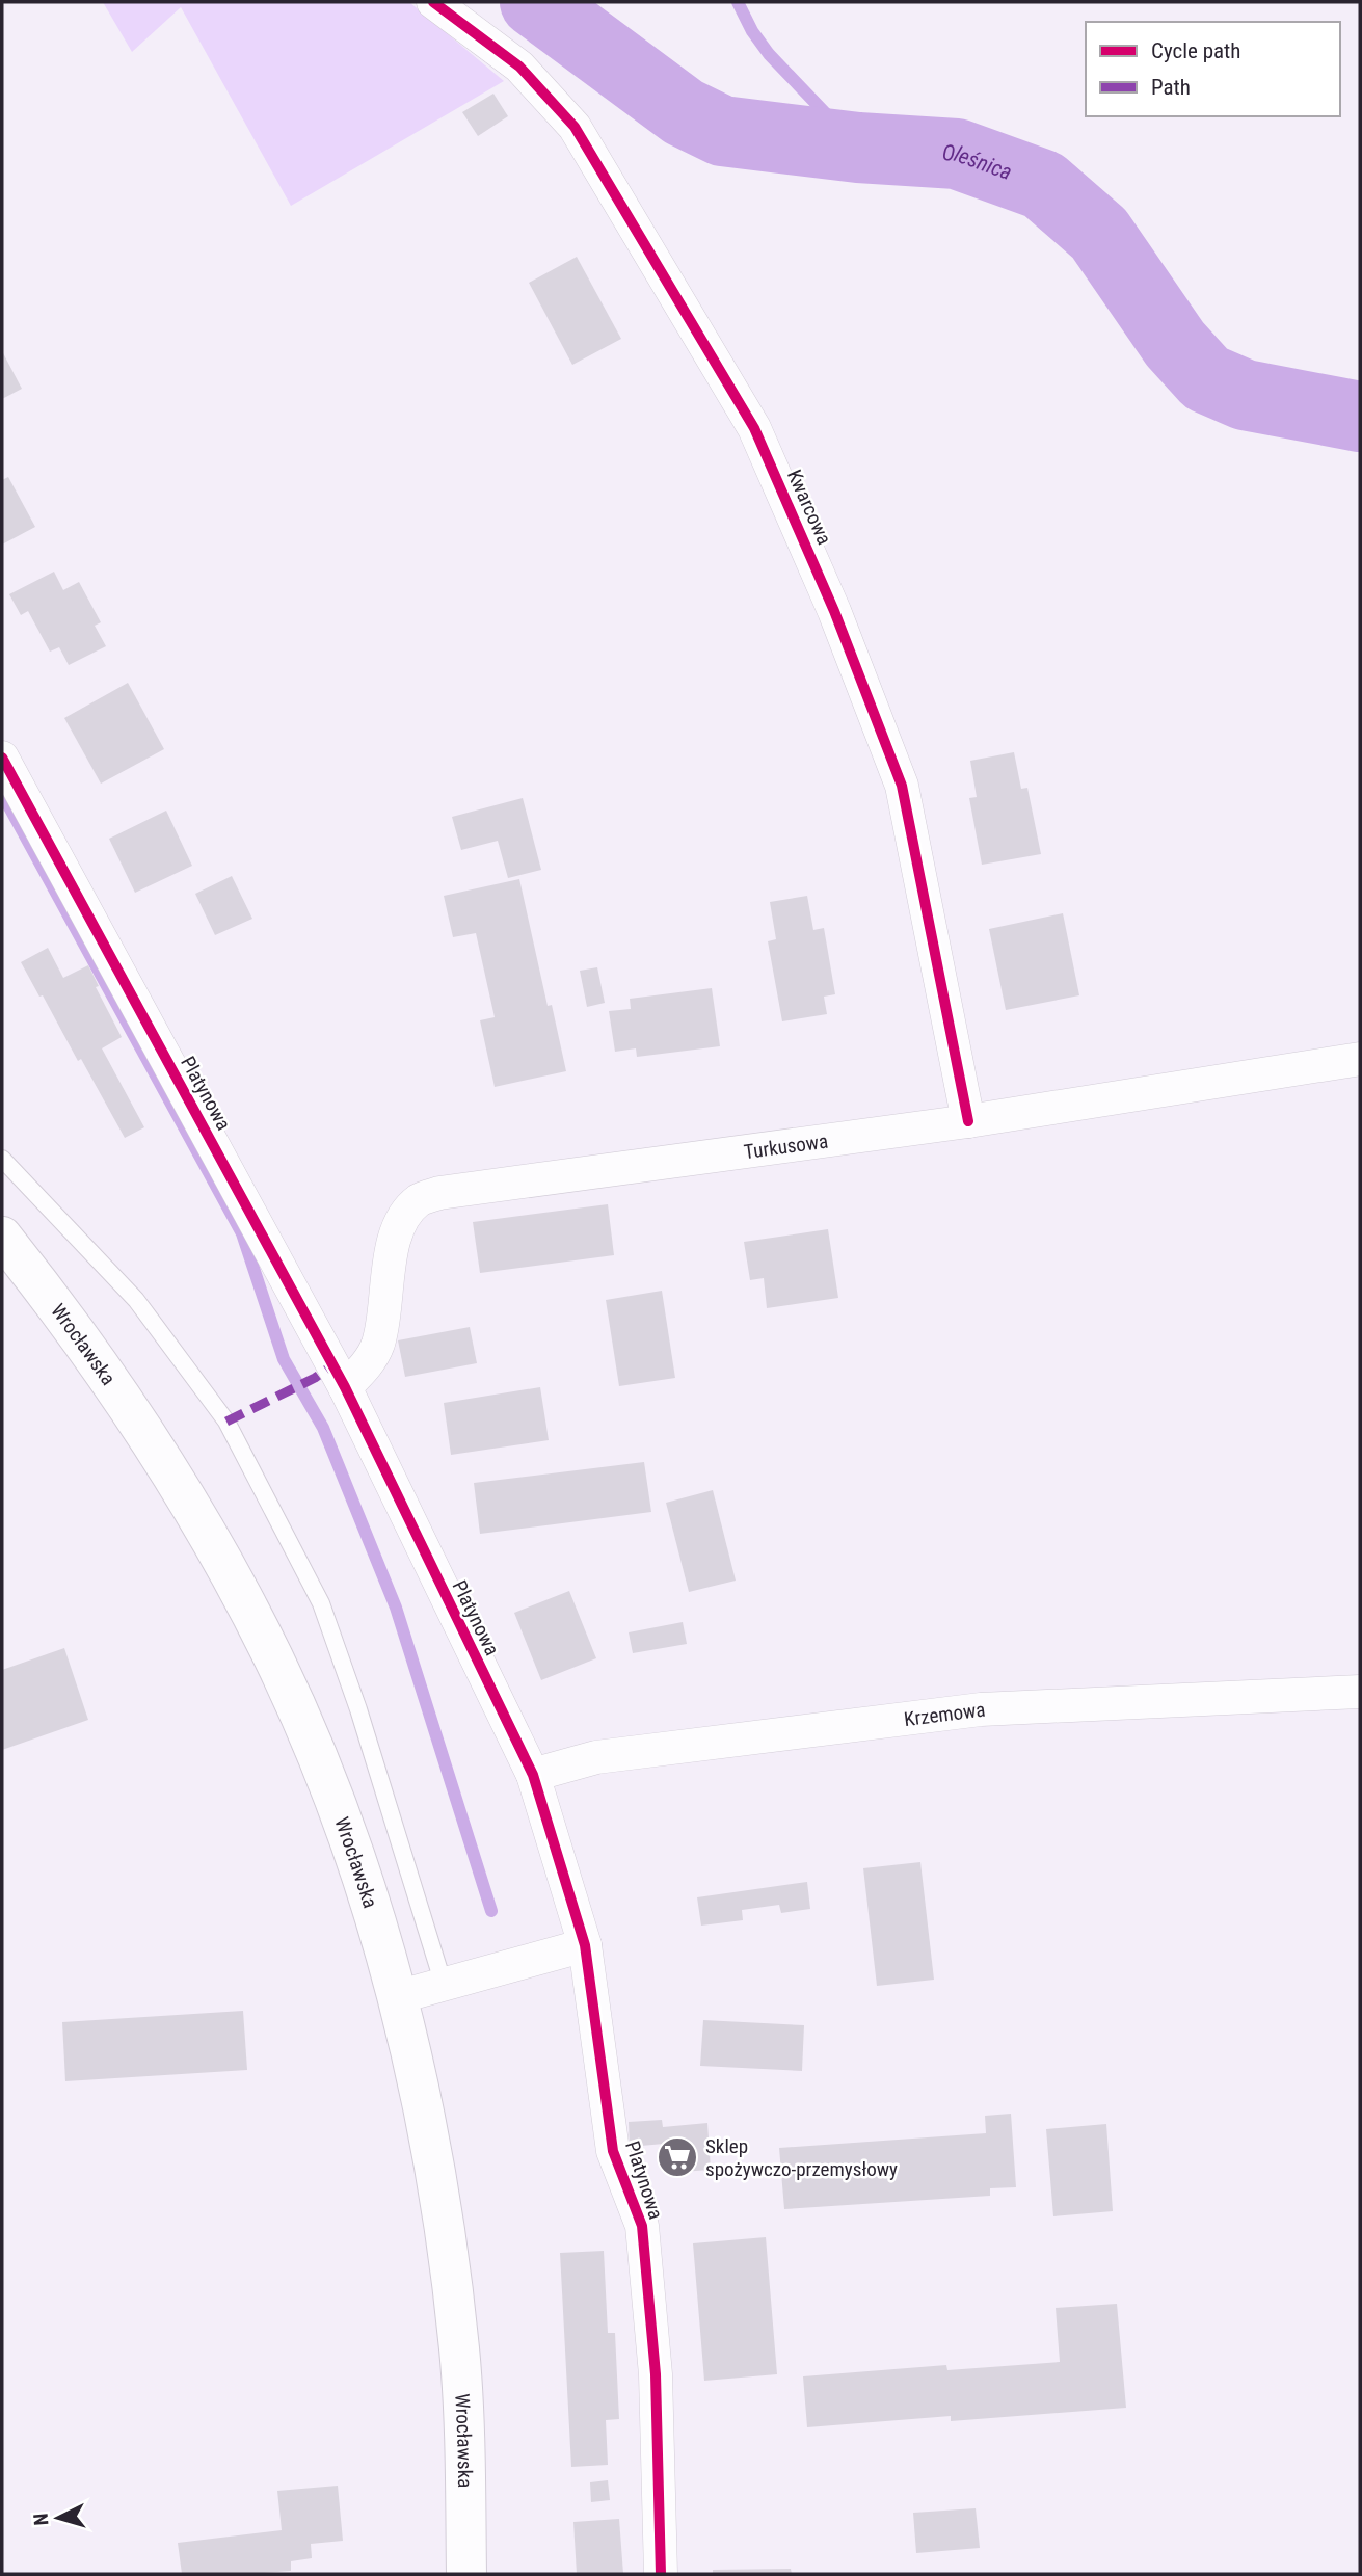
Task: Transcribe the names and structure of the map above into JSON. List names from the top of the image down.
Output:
{
  "streets": {
    "main road": ["Wrocławska"],
    "street": [
      "Kwarcowa",
      "Platynowa",
      "Turkusowa",
      "Krzemowa"
    ]
  },
  "crossings": [
    ["Kwarcowa", "Turkusowa"],
    ["Platynowa", "Turkusowa"],
    ["Platynowa", "Krzemowa"]
  ],
  "water": ["Oleśnica"],
  "places": {
    "supermarket": ["Sklep spożywczo-przemysłowy"]
  },
  "legend": ["Cycle path", "Path"],
  "north": "left"
}
